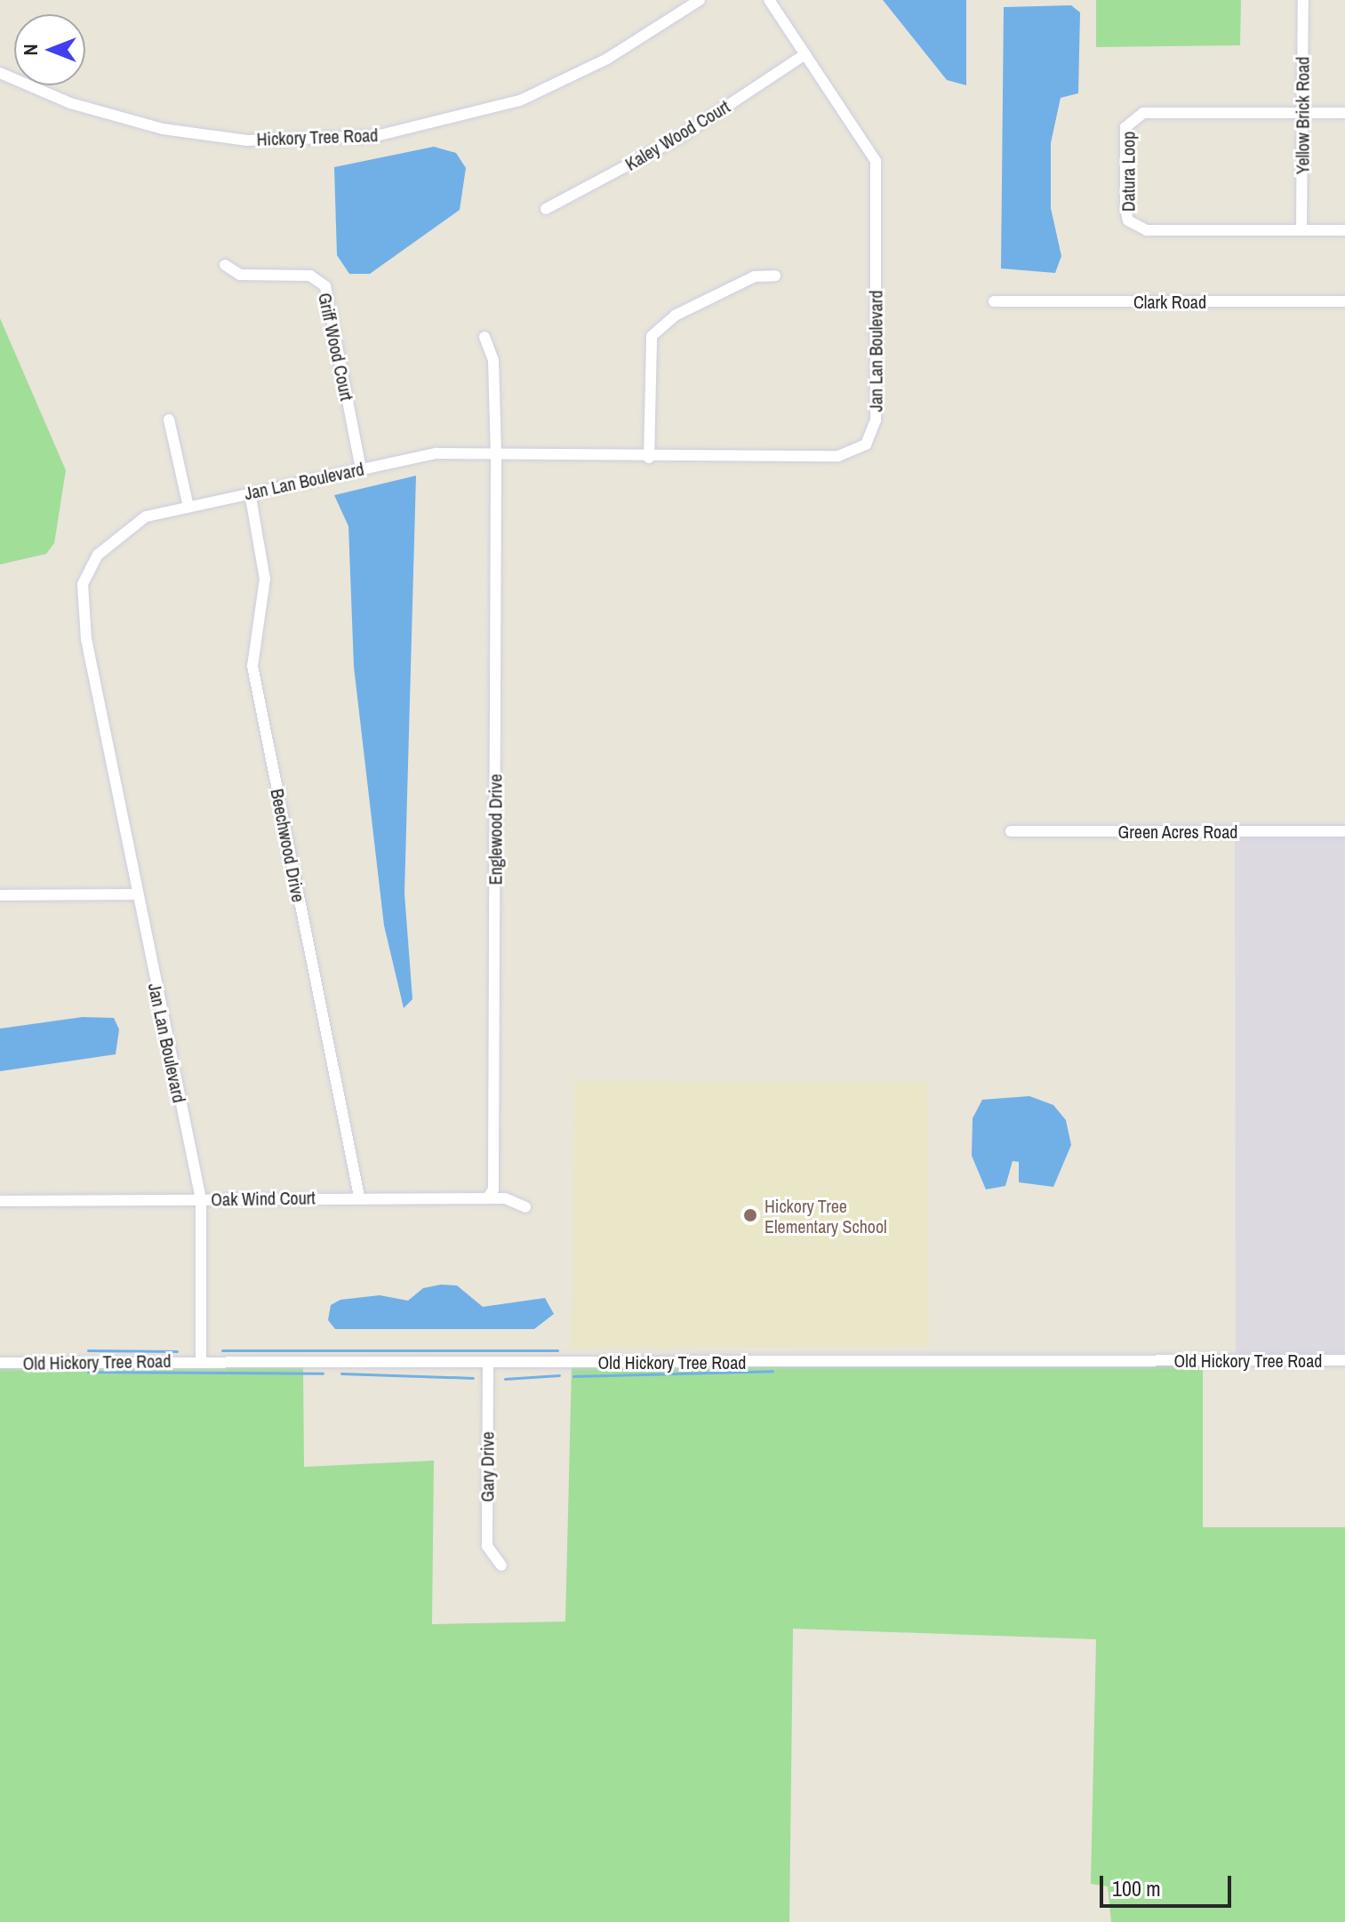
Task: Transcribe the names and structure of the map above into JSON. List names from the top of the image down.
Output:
{
  "streets": {
    "street": [
      "Yellow Brick Road",
      "Kaley Wood Court",
      "Hickory Tree Road",
      "Datura Loop",
      "Clark Road",
      "Griff Wood Court",
      "Jan Lan Boulevard",
      "Englewood Drive",
      "Green Acres Road",
      "Beechwood Drive",
      "Oak Wind Court",
      "Old Hickory Tree Road",
      "Gary Drive"
    ]
  },
  "crossings": [
    ["Yellow Brick Road", "Datura Loop"],
    ["Kaley Wood Court", "Jan Lan Boulevard"],
    ["Griff Wood Court", "Jan Lan Boulevard"],
    ["Jan Lan Boulevard", "Englewood Drive"],
    ["Jan Lan Boulevard", "Beechwood Drive"],
    ["Jan Lan Boulevard", "Oak Wind Court"],
    ["Jan Lan Boulevard", "Old Hickory Tree Road"],
    ["Englewood Drive", "Oak Wind Court"],
    ["Beechwood Drive", "Oak Wind Court"],
    ["Old Hickory Tree Road", "Gary Drive"]
  ],
  "places": ["Hickory Tree Elementary School"],
  "scale_bar": "100 m",
  "north": "left"
}
